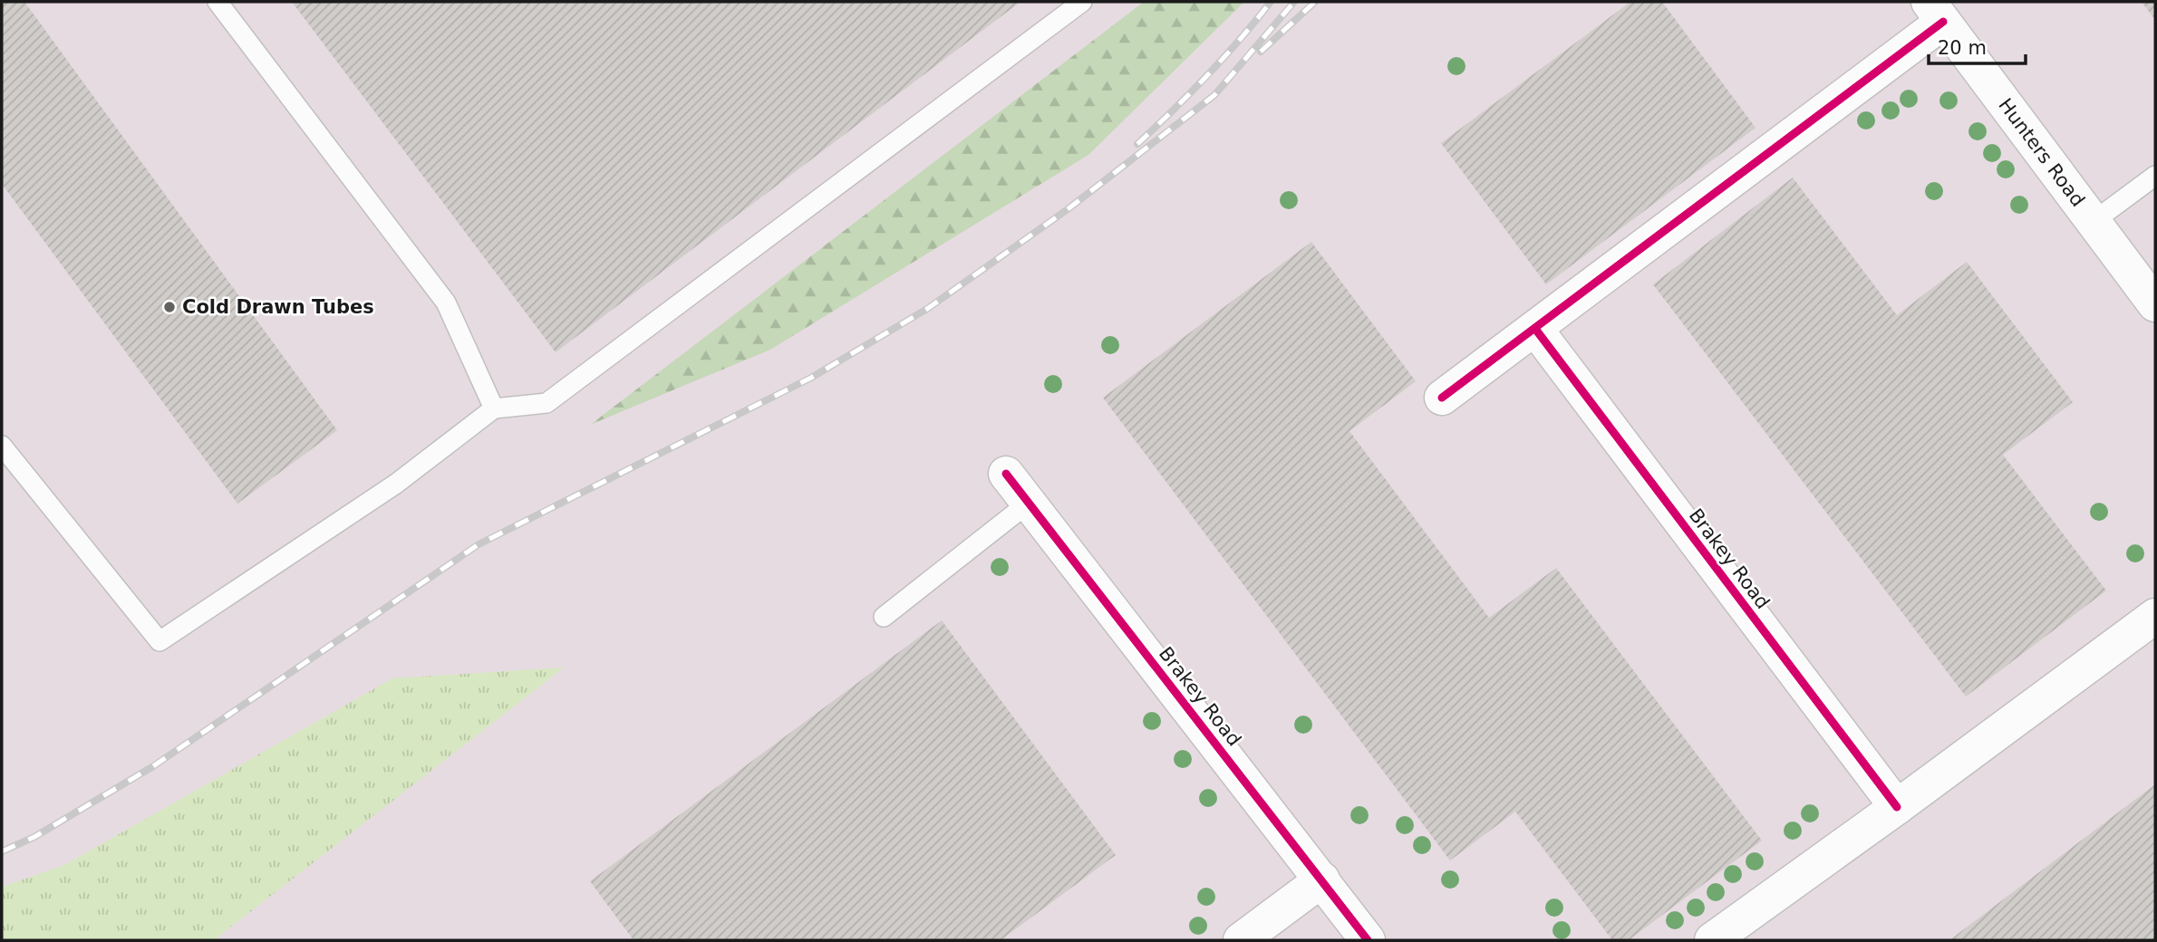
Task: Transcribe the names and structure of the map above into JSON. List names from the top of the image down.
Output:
{
  "streets": {
    "street": ["Hunters Road", "Brakey Road"]
  },
  "places": ["Cold Drawn Tubes"],
  "scale_bar": "20 m"
}
